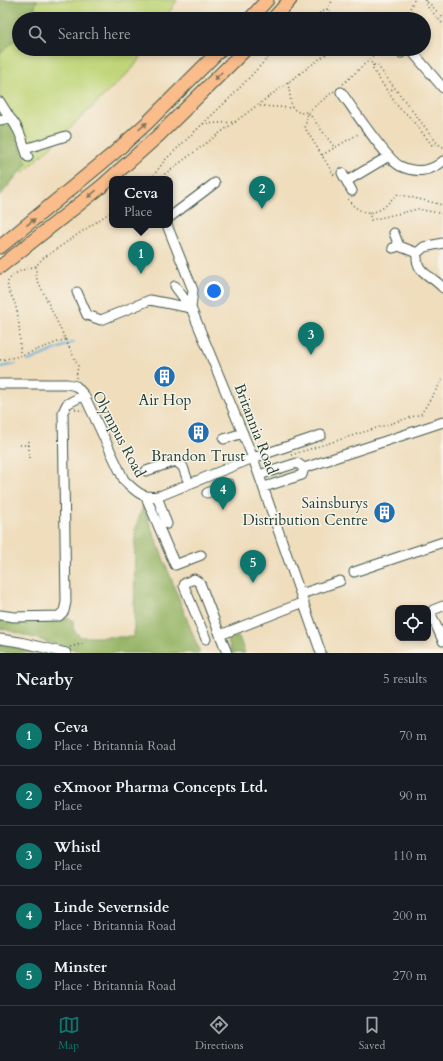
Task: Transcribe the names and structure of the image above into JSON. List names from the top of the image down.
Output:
{
  "streets": {
    "street": ["Britannia Road", "Olympus Road"]
  },
  "crossings": [
    ["Britannia Road", "Olympus Road"]
  ],
  "places": {
    "building": ["Air Hop", "Brandon Trust", "Sainsburys Distribution Centre"]
  },
  "page": {
    "search": "Search here",
    "popup": ["Ceva", "Place"],
    "pins": [
      "2",
      "1",
      "3",
      "4",
      "5"
    ],
    "heading": ["Nearby", "5 results"],
    "list": [
      {
        "mark": "1",
        "name": "Ceva",
        "note": "Place · Britannia Road",
        "value": "70 m"
      },
      {
        "mark": "2",
        "name": "eXmoor Pharma Concepts Ltd.",
        "note": "Place",
        "value": "90 m"
      },
      {
        "mark": "3",
        "name": "Whistl",
        "note": "Place",
        "value": "110 m"
      },
      {
        "mark": "4",
        "name": "Linde Severnside",
        "note": "Place · Britannia Road",
        "value": "200 m"
      },
      {
        "mark": "5",
        "name": "Minster",
        "note": "Place · Britannia Road",
        "value": "270 m"
      }
    ],
    "nav": ["Map", "Directions", "Saved"]
  }
}
